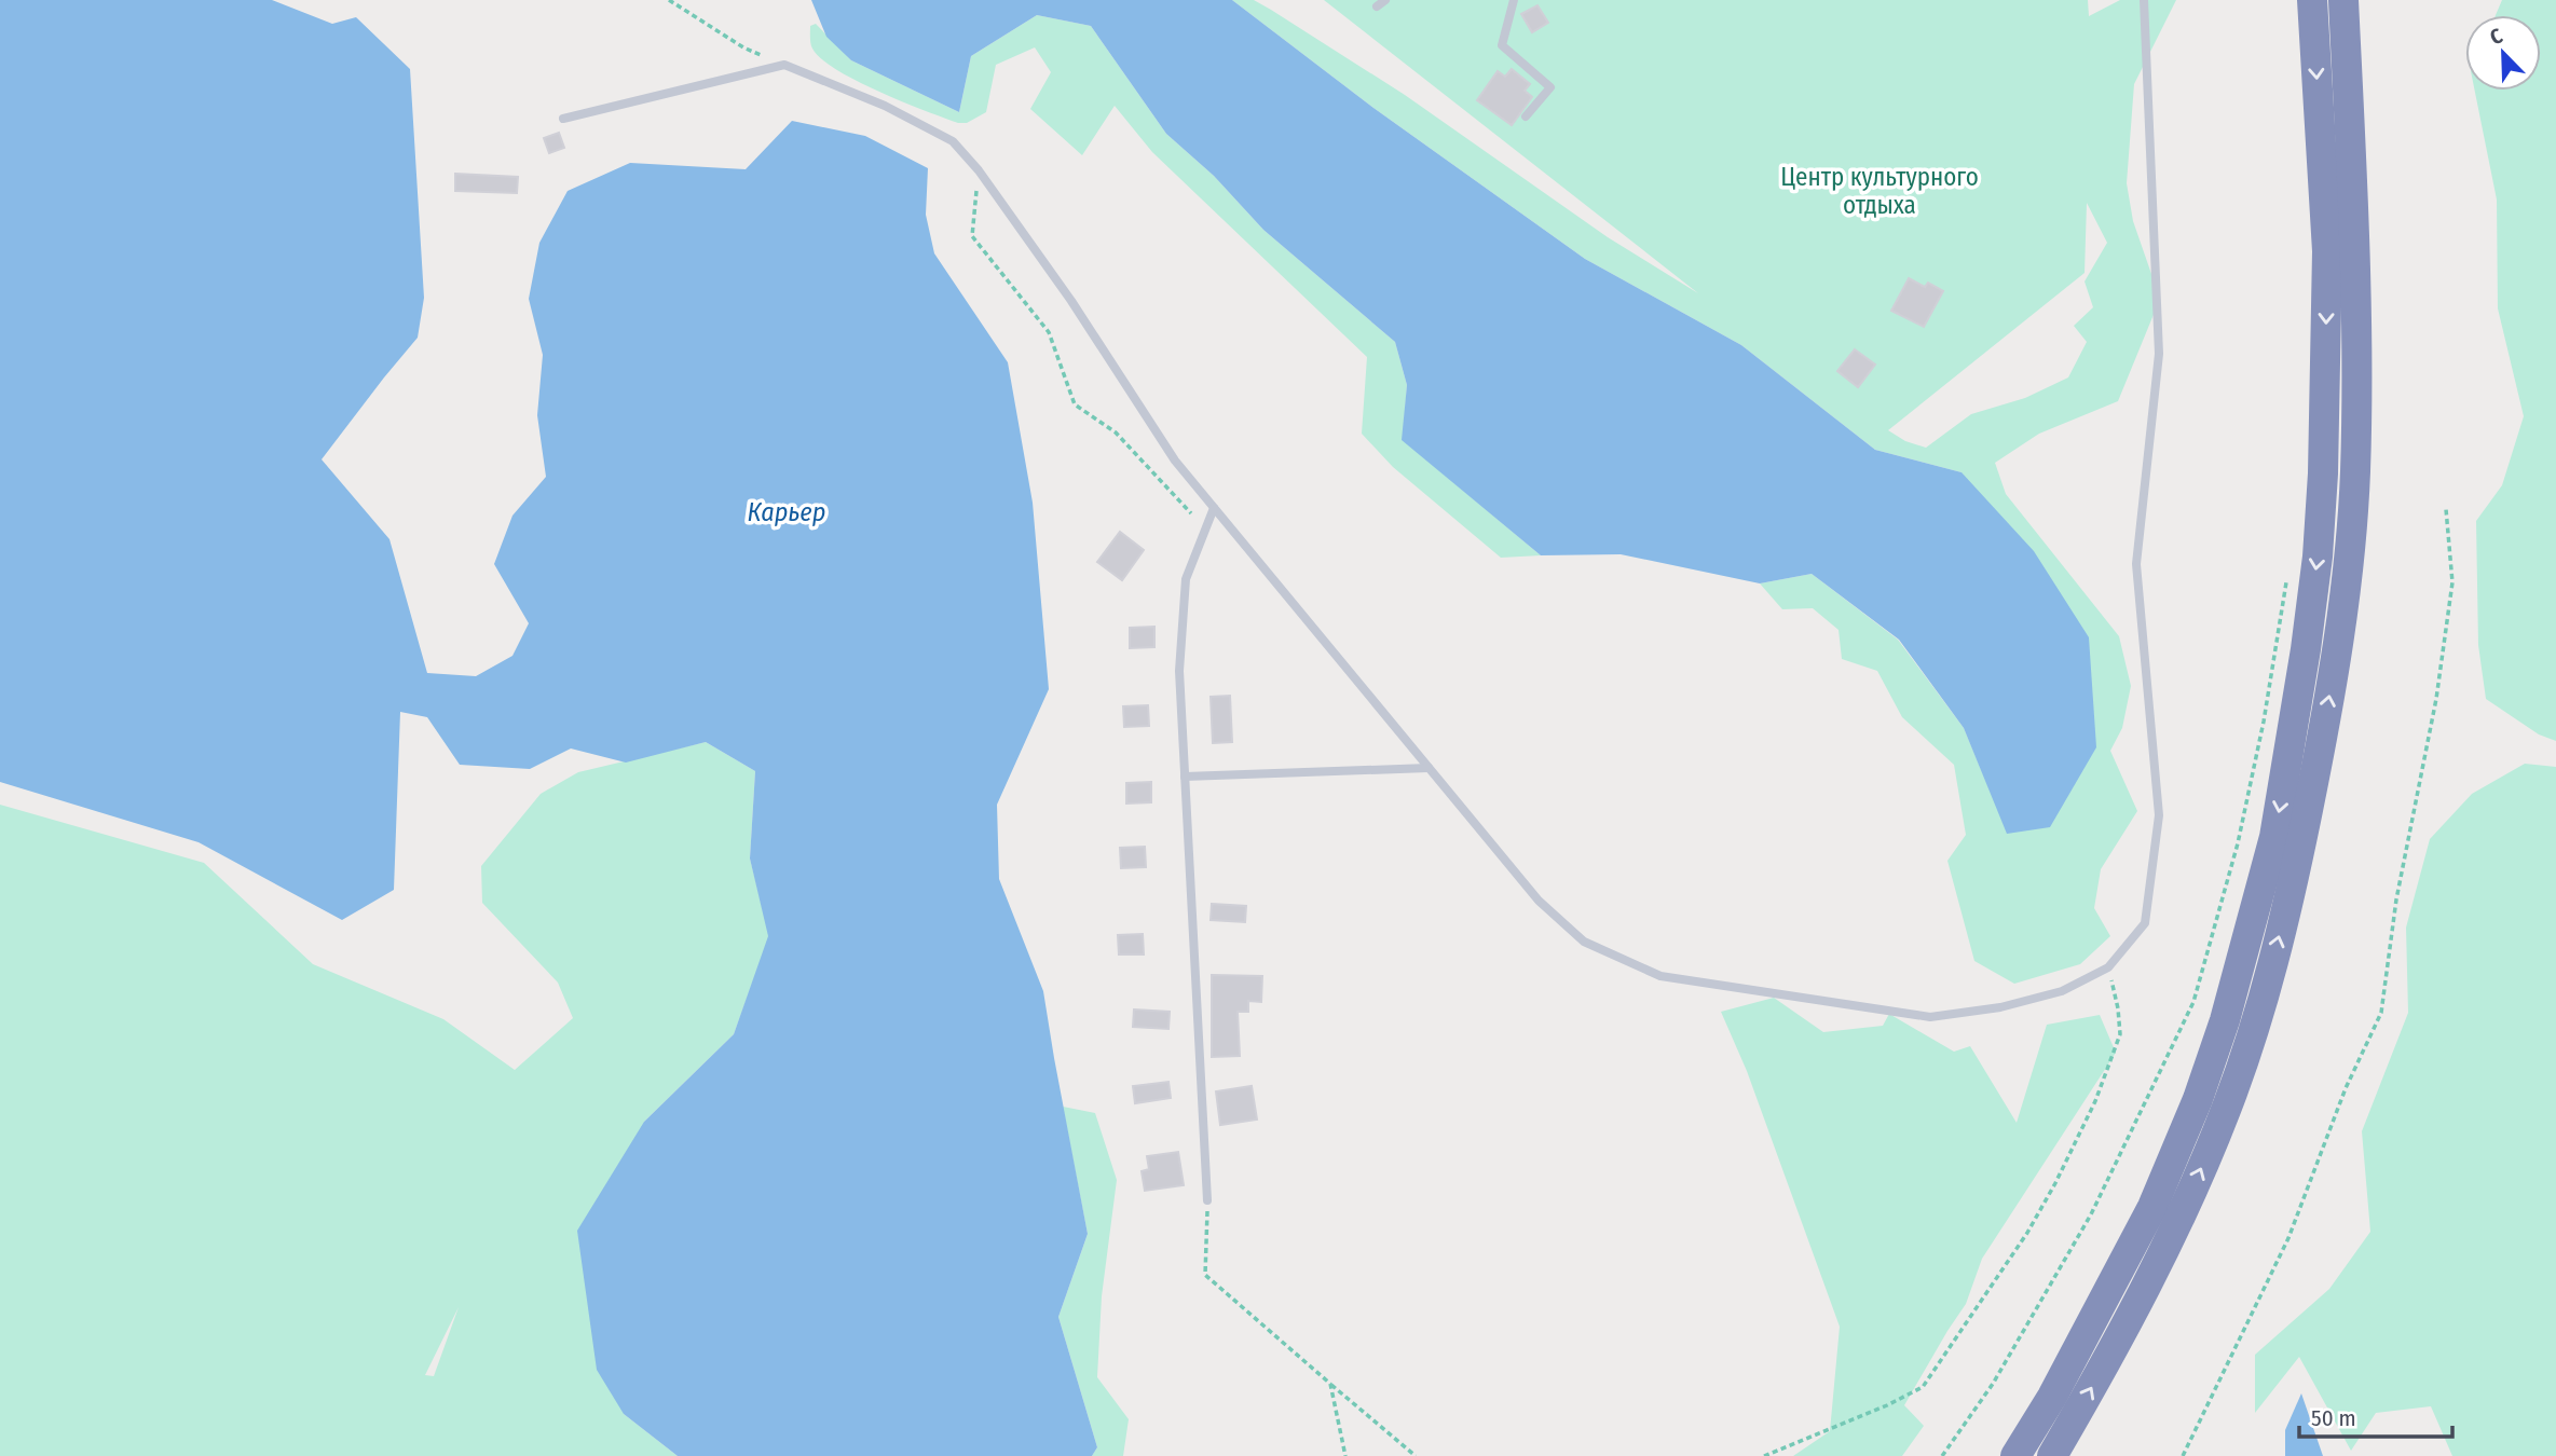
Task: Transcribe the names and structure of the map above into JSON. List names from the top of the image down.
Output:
{
  "water": ["Карьер"],
  "parks": ["Центр культурного отдыха"],
  "scale_bar": "50 m",
  "north": "top left"
}
